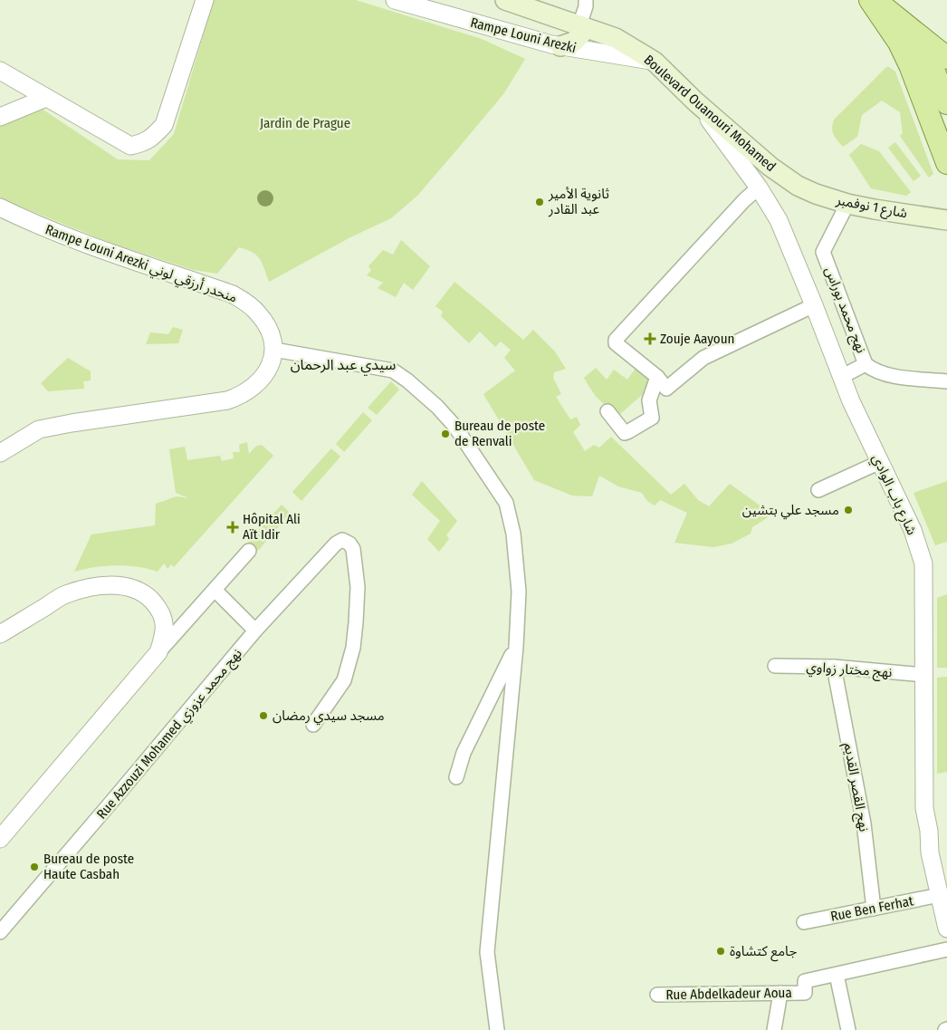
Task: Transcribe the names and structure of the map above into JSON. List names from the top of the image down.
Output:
{
  "streets": {
    "main road": ["Boulevard Ouanouri Mohamed", "شارع 1 نوفمبر"],
    "street": [
      "Rampe Louni Arezki",
      "Rampe Louni Arezki منحدر أرزقي لوني",
      "نهج محمد بوراس",
      "شارع باب الوادي",
      "نهج مختار زواوي",
      "Rue Azzouzi Mohamed نهج محمد عزوزي",
      "نهج القصر القديم",
      "Rue Ben Ferhat",
      "Rue Abdelkadeur Aoua"
    ]
  },
  "crossings": [
    ["Rampe Louni Arezki", "Boulevard Ouanouri Mohamed"],
    ["Boulevard Ouanouri Mohamed", "شارع 1 نوفمبر"],
    ["Boulevard Ouanouri Mohamed", "شارع باب الوادي"],
    ["شارع 1 نوفمبر", "نهج محمد بوراس"],
    ["شارع باب الوادي", "نهج مختار زواوي"],
    ["شارع باب الوادي", "Rue Ben Ferhat"],
    ["نهج مختار زواوي", "نهج القصر القديم"],
    ["نهج القصر القديم", "Rue Ben Ferhat"]
  ],
  "districts": ["سيدي عبد الرحمان"],
  "parks": ["Jardin de Prague"],
  "places": {
    "other": [
      "ثانوية الأمير عبد القادر",
      "Bureau de poste de Renvali",
      "مسجد علي بتشين",
      "مسجد سيدي رمضان",
      "Bureau de poste Haute Casbah",
      "جامع كتشاوة"
    ],
    "health": ["Zouje Aayoun", "Hôpital Ali Aït Idir"]
  }
}
